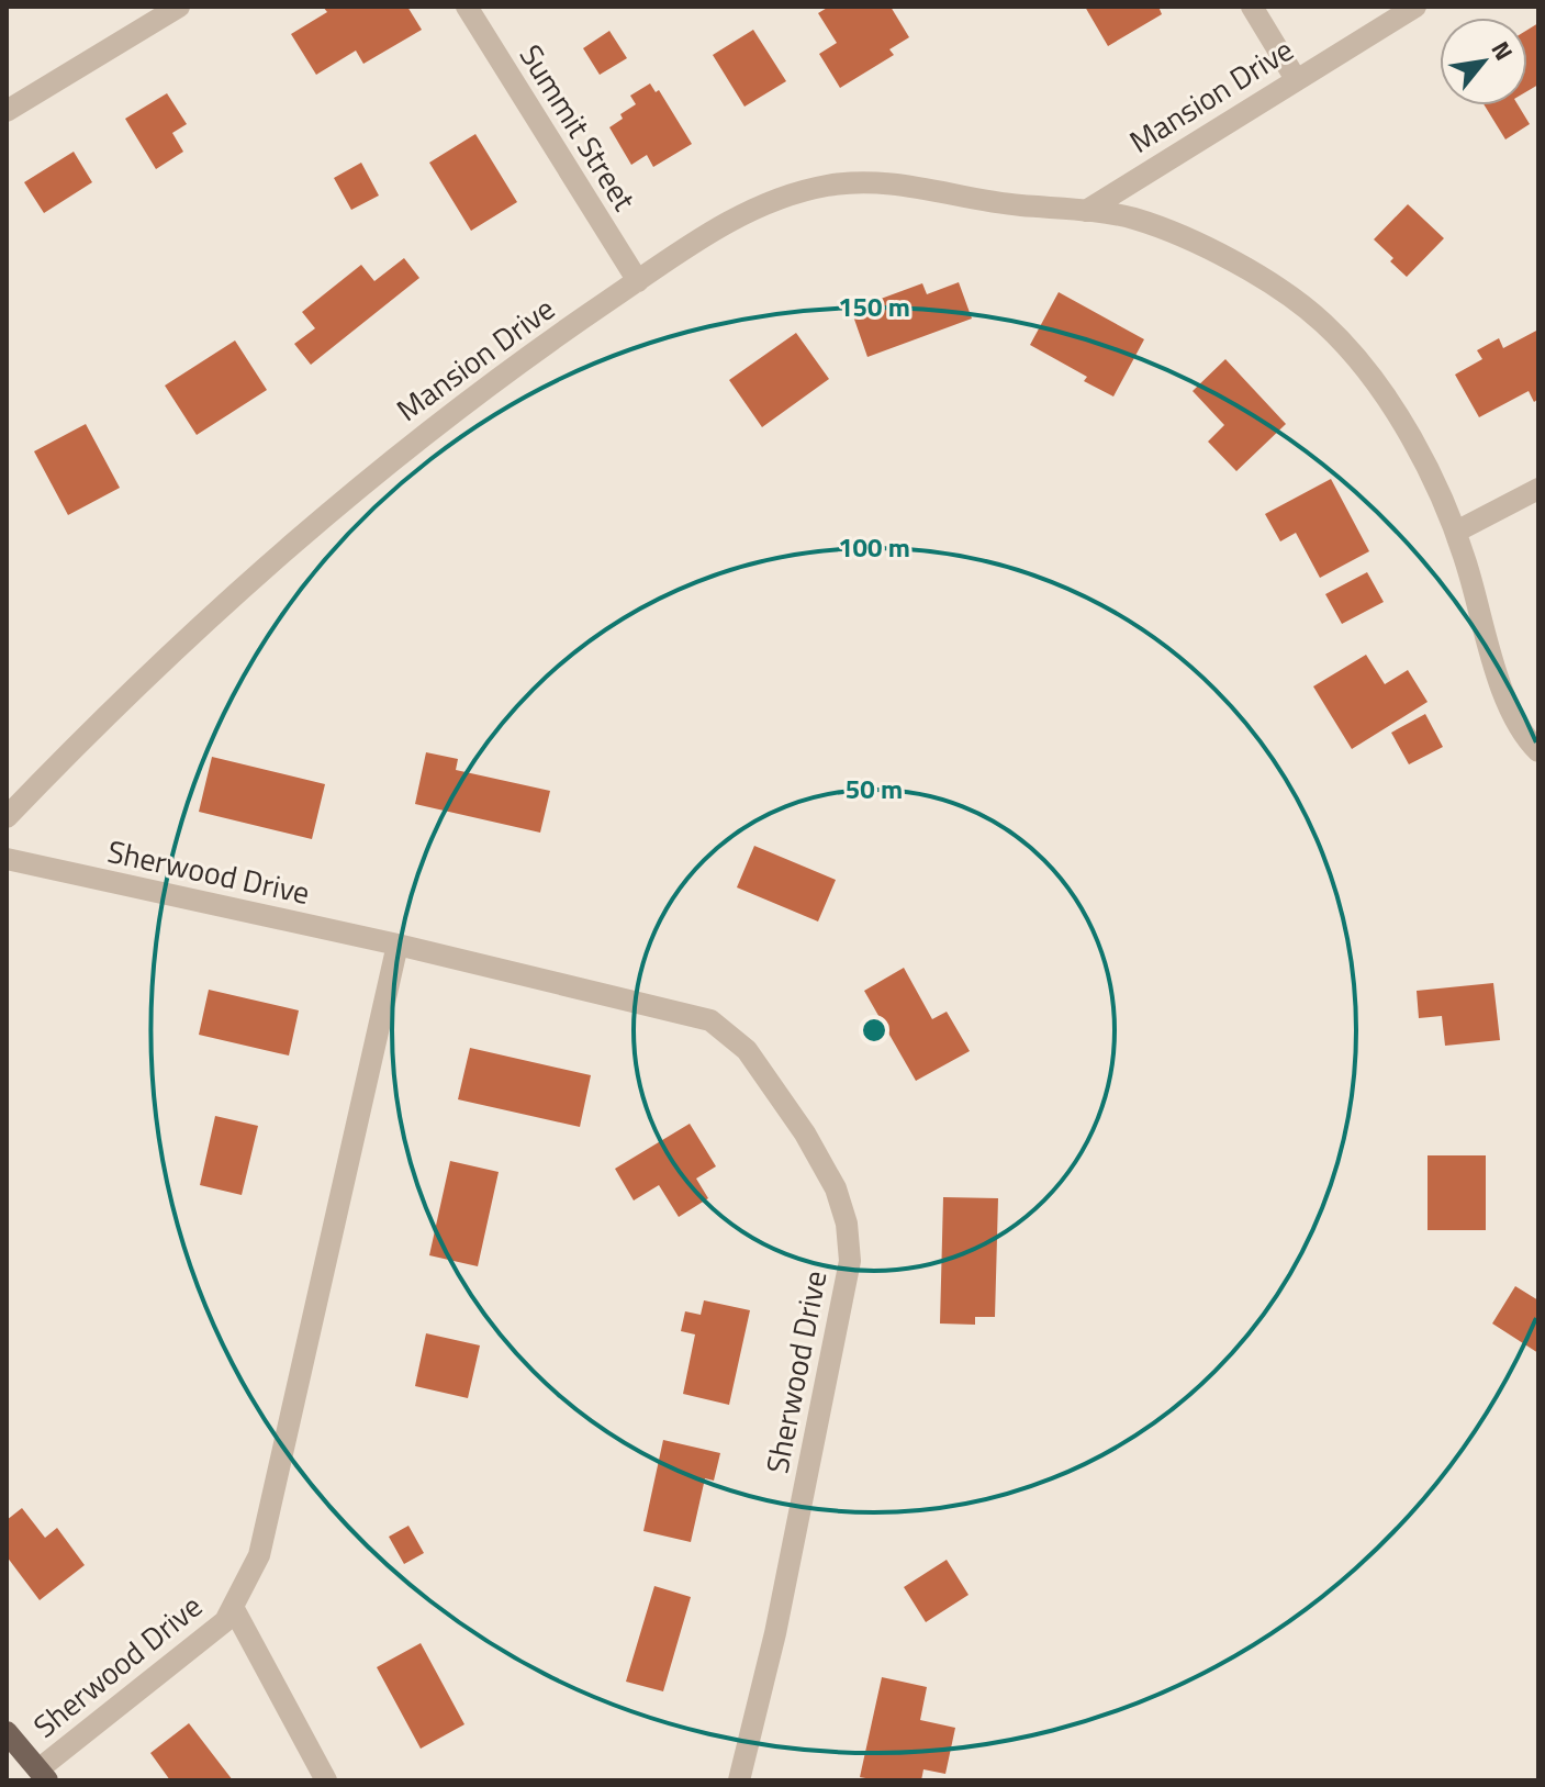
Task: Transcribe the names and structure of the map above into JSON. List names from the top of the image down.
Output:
{
  "streets": {
    "street": ["Mansion Drive", "Summit Street", "Sherwood Drive"]
  },
  "crossings": [
    ["Mansion Drive", "Summit Street"]
  ],
  "north": "top right",
  "rings": ["150 m", "100 m", "50 m"]
}
